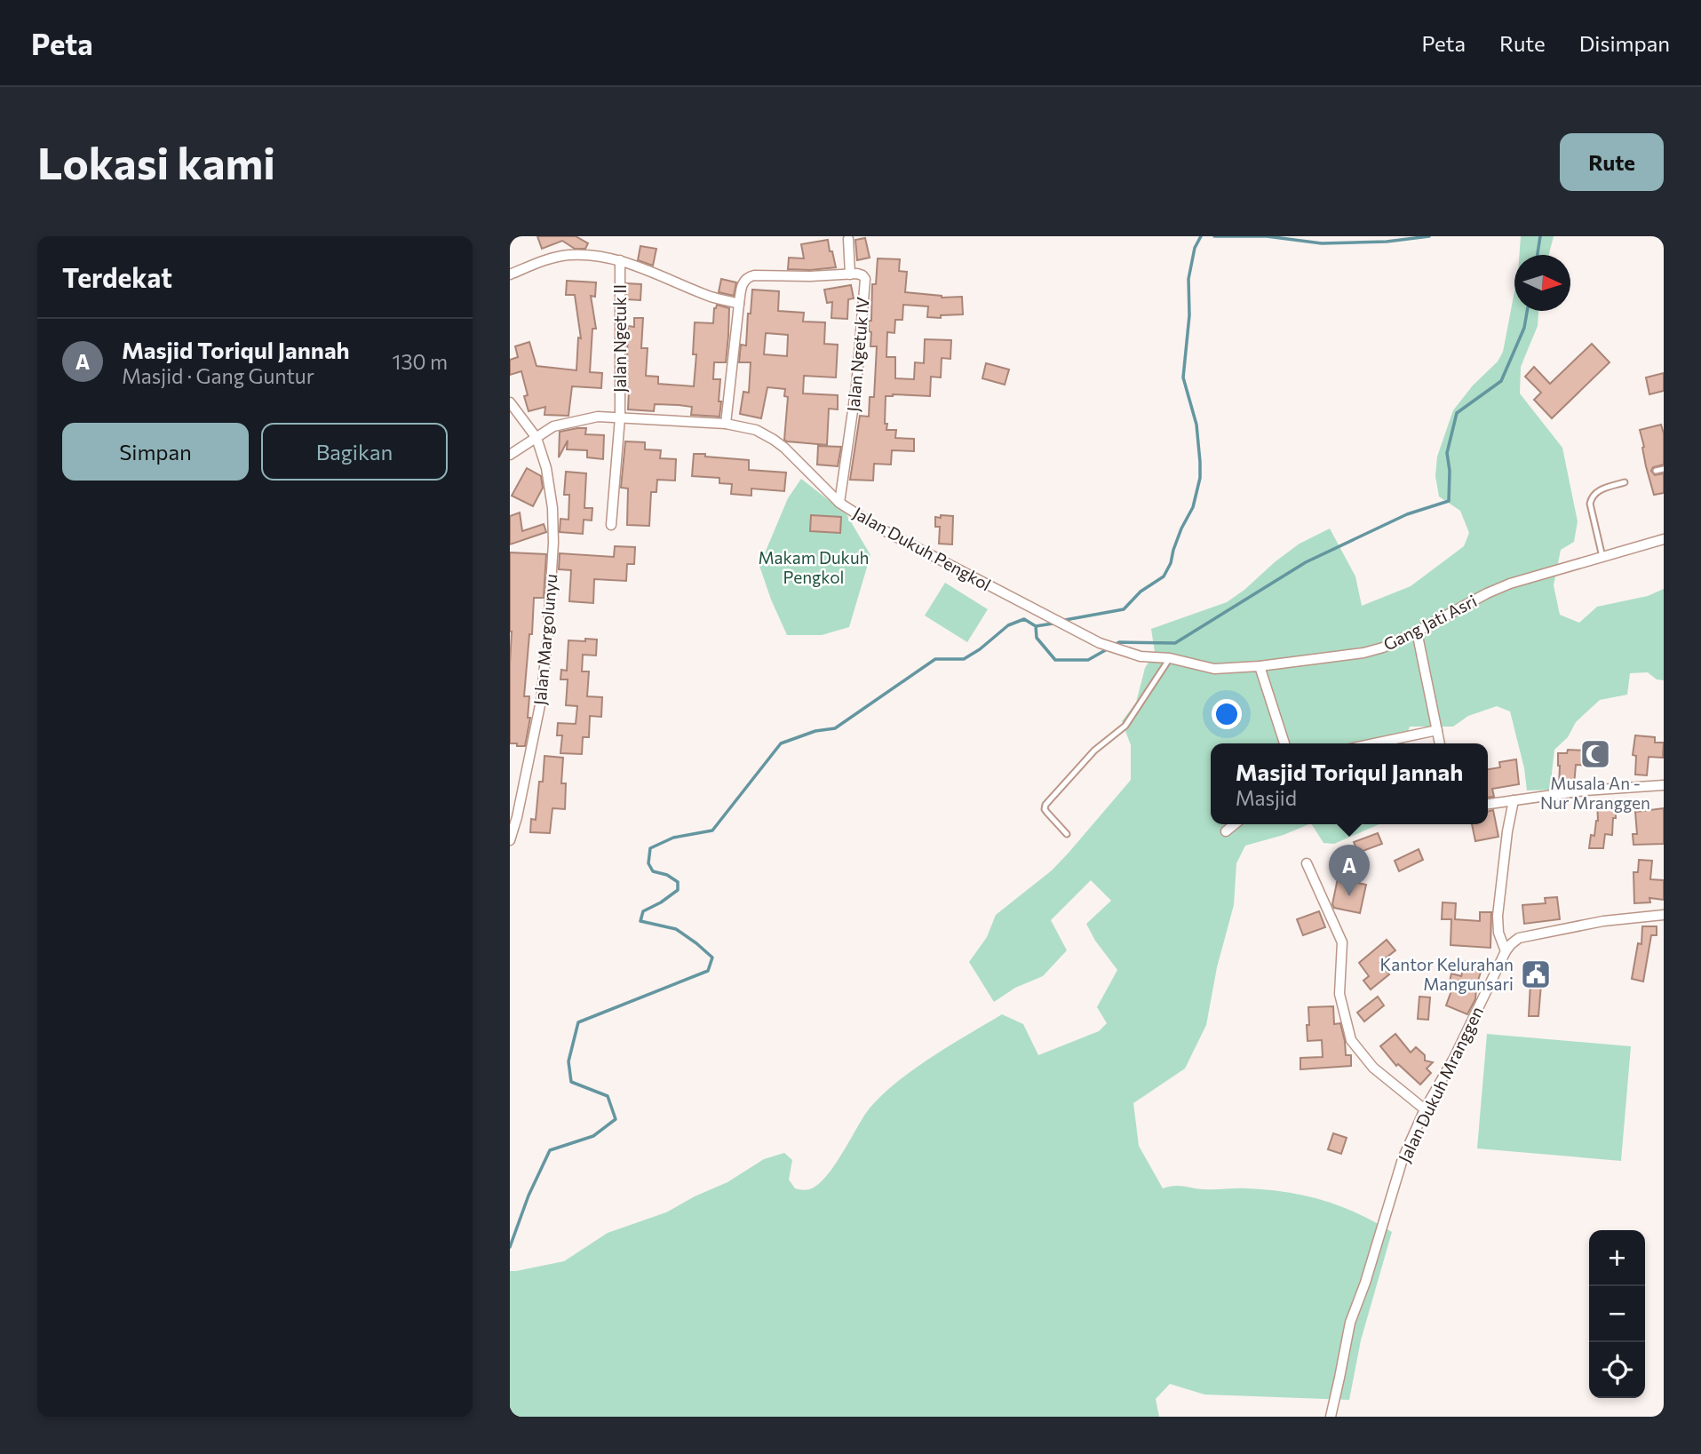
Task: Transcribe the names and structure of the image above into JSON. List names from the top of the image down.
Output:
{
  "streets": {
    "street": [
      "Jalan Ngetuk II",
      "Jalan Ngetuk IV",
      "Jalan Dukuh Pengkol",
      "Gang Jati Asri",
      "Jalan Margolunyu",
      "Jalan Dukuh Mranggen"
    ]
  },
  "crossings": [
    ["Jalan Ngetuk II", "Jalan Dukuh Pengkol"],
    ["Jalan Ngetuk IV", "Jalan Dukuh Pengkol"],
    ["Jalan Dukuh Pengkol", "Gang Jati Asri"],
    ["Jalan Dukuh Pengkol", "Jalan Margolunyu"]
  ],
  "parks": ["Makam Dukuh Pengkol"],
  "places": {
    "mosque": ["Musala An - Nur Mranggen"],
    "public building": ["Kantor Kelurahan Mangunsari"]
  },
  "north": "right",
  "page": {
    "header": "Peta",
    "nav": ["Peta", "Rute", "Disimpan"],
    "buttons": [
      "Rute",
      ["Simpan", "Bagikan"]
    ],
    "title": "Lokasi kami",
    "heading": "Terdekat",
    "list": [
      {
        "mark": "A",
        "name": "Masjid Toriqul Jannah",
        "note": "Masjid · Gang Guntur",
        "value": "130 m"
      }
    ],
    "popup": ["Masjid Toriqul Jannah", "Masjid"],
    "pins": "A",
    "map_buttons": ["+", "−"]
  }
}
